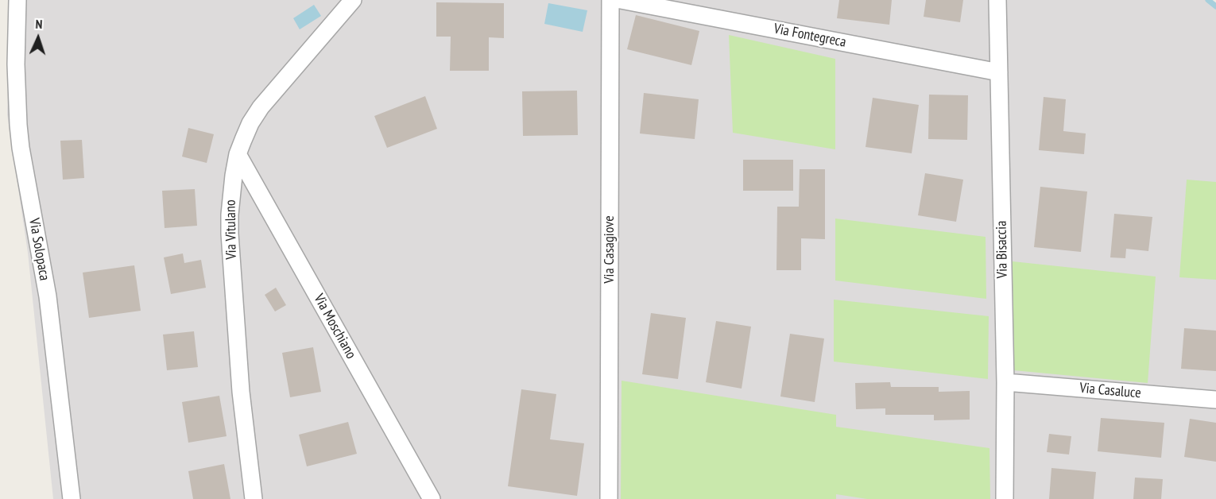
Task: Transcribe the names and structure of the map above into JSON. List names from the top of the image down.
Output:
{
  "streets": {
    "street": [
      "Via Fontegreca",
      "Via Vitulano",
      "Via Solopaca",
      "Via Casagiove",
      "Via Bisaccia",
      "Via Moschiano",
      "Via Casaluce"
    ]
  },
  "crossings": [
    ["Via Fontegreca", "Via Bisaccia"],
    ["Via Vitulano", "Via Moschiano"],
    ["Via Bisaccia", "Via Casaluce"]
  ],
  "north": "top"
}
